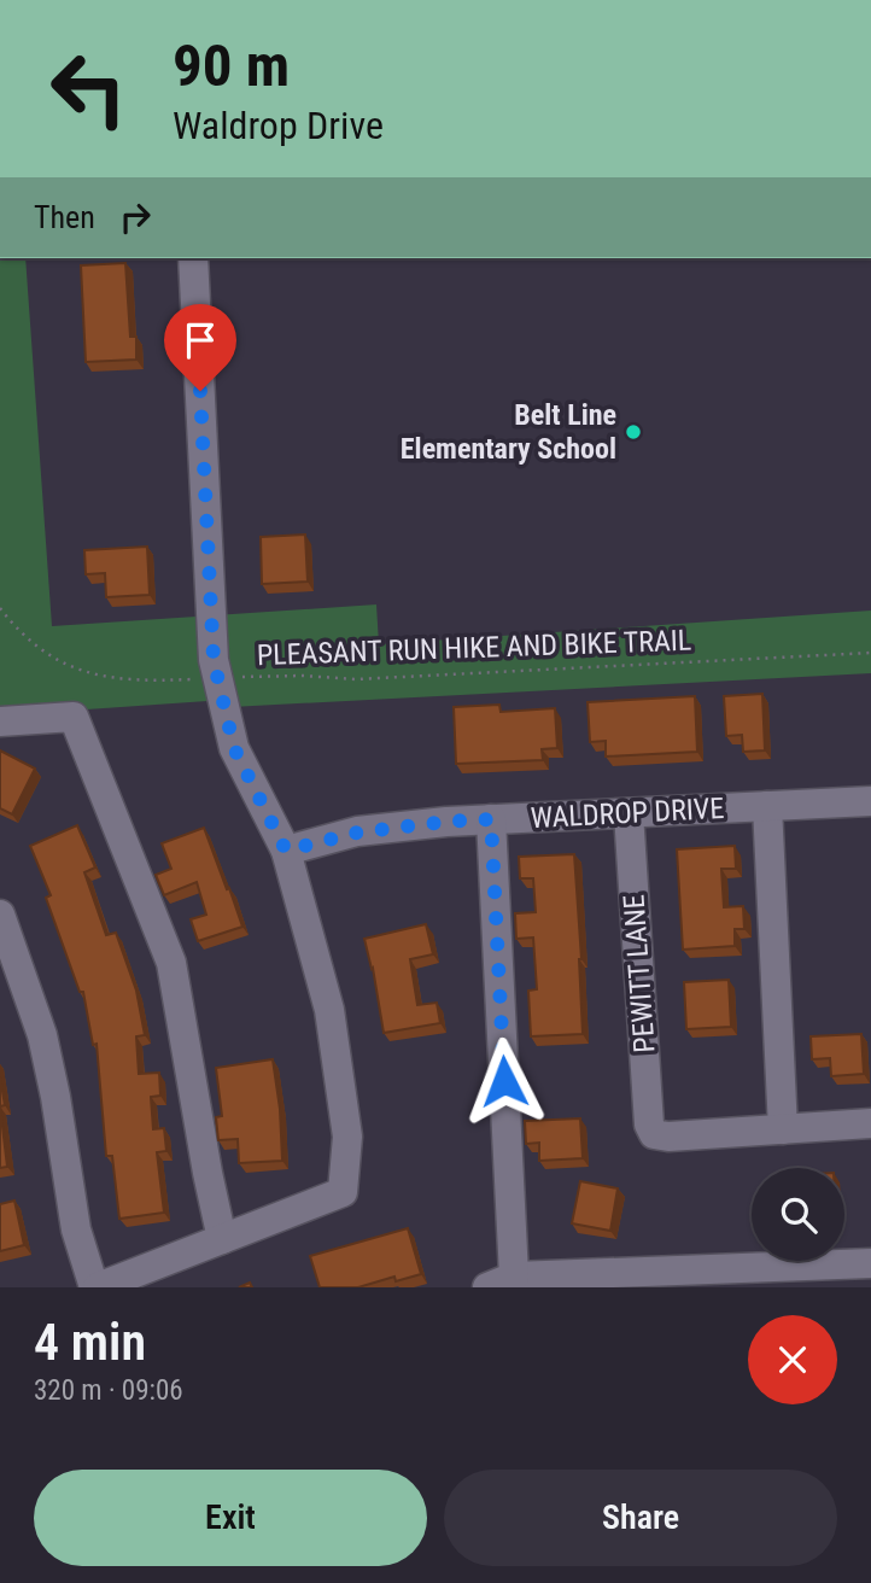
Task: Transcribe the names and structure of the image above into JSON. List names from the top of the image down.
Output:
{
  "streets": {
    "street": ["WALDROP DRIVE", "PEWITT LANE"],
    "path": ["PLEASANT RUN HIKE AND BIKE TRAIL"]
  },
  "crossings": [
    ["WALDROP DRIVE", "PEWITT LANE"]
  ],
  "places": ["Belt Line Elementary School"],
  "page": {
    "turn": ["90 m", "Waldrop Drive"],
    "then": "Then",
    "heading": ["4 min", "320 m · 09:06"],
    "buttons": ["Exit", "Share"]
  }
}
